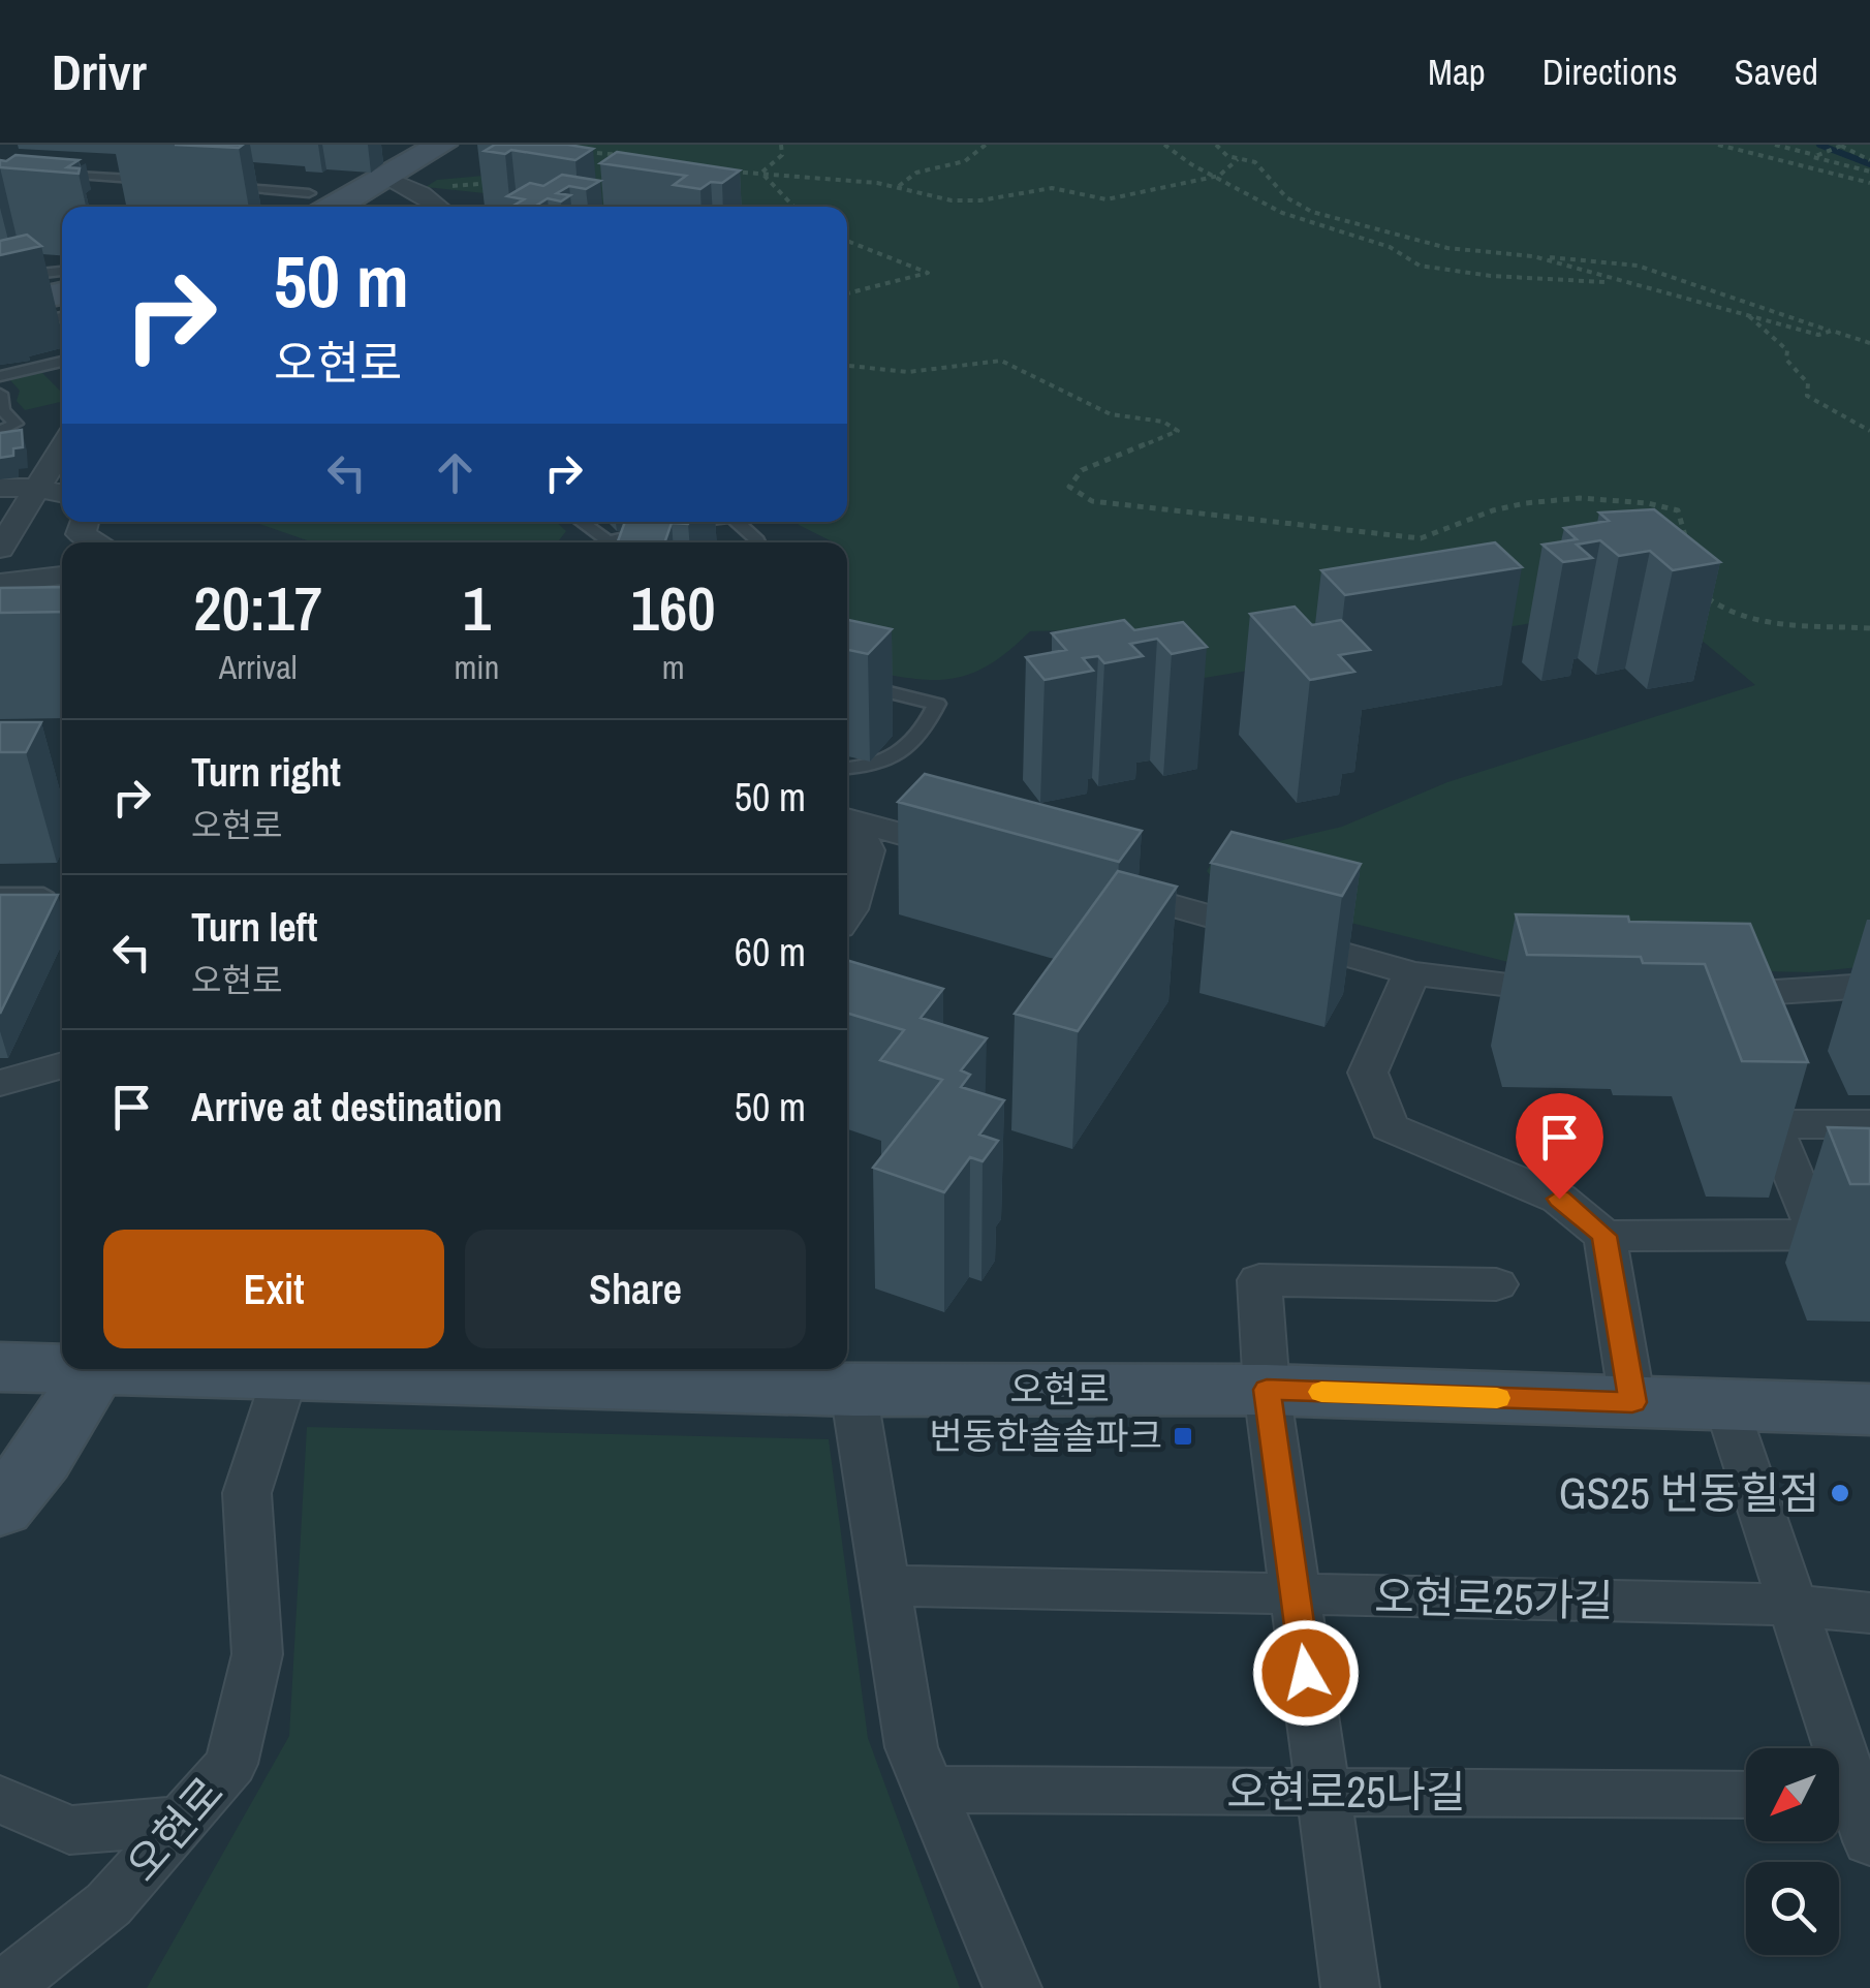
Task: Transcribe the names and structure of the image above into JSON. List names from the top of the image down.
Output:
{
  "streets": {
    "street": ["오현로", "오현로25가길", "오현로25나길"]
  },
  "places": {
    "transit": ["번동한솔솔파크"],
    "other": ["GS25 번동힐점"]
  },
  "north": "bottom left",
  "page": {
    "header": "Drivr",
    "nav": ["Map", "Directions", "Saved"],
    "turn": ["50 m", "오현로"],
    "eta": [
      "20:17",
      "Arrival",
      "1",
      "min",
      "160",
      "m"
    ],
    "list": [
      {
        "name": "Turn right",
        "note": "오현로",
        "value": "50 m"
      },
      {
        "name": "Turn left",
        "note": "오현로",
        "value": "60 m"
      },
      {
        "name": "Arrive at destination",
        "value": "50 m"
      }
    ],
    "buttons": ["Exit", "Share"]
  }
}
